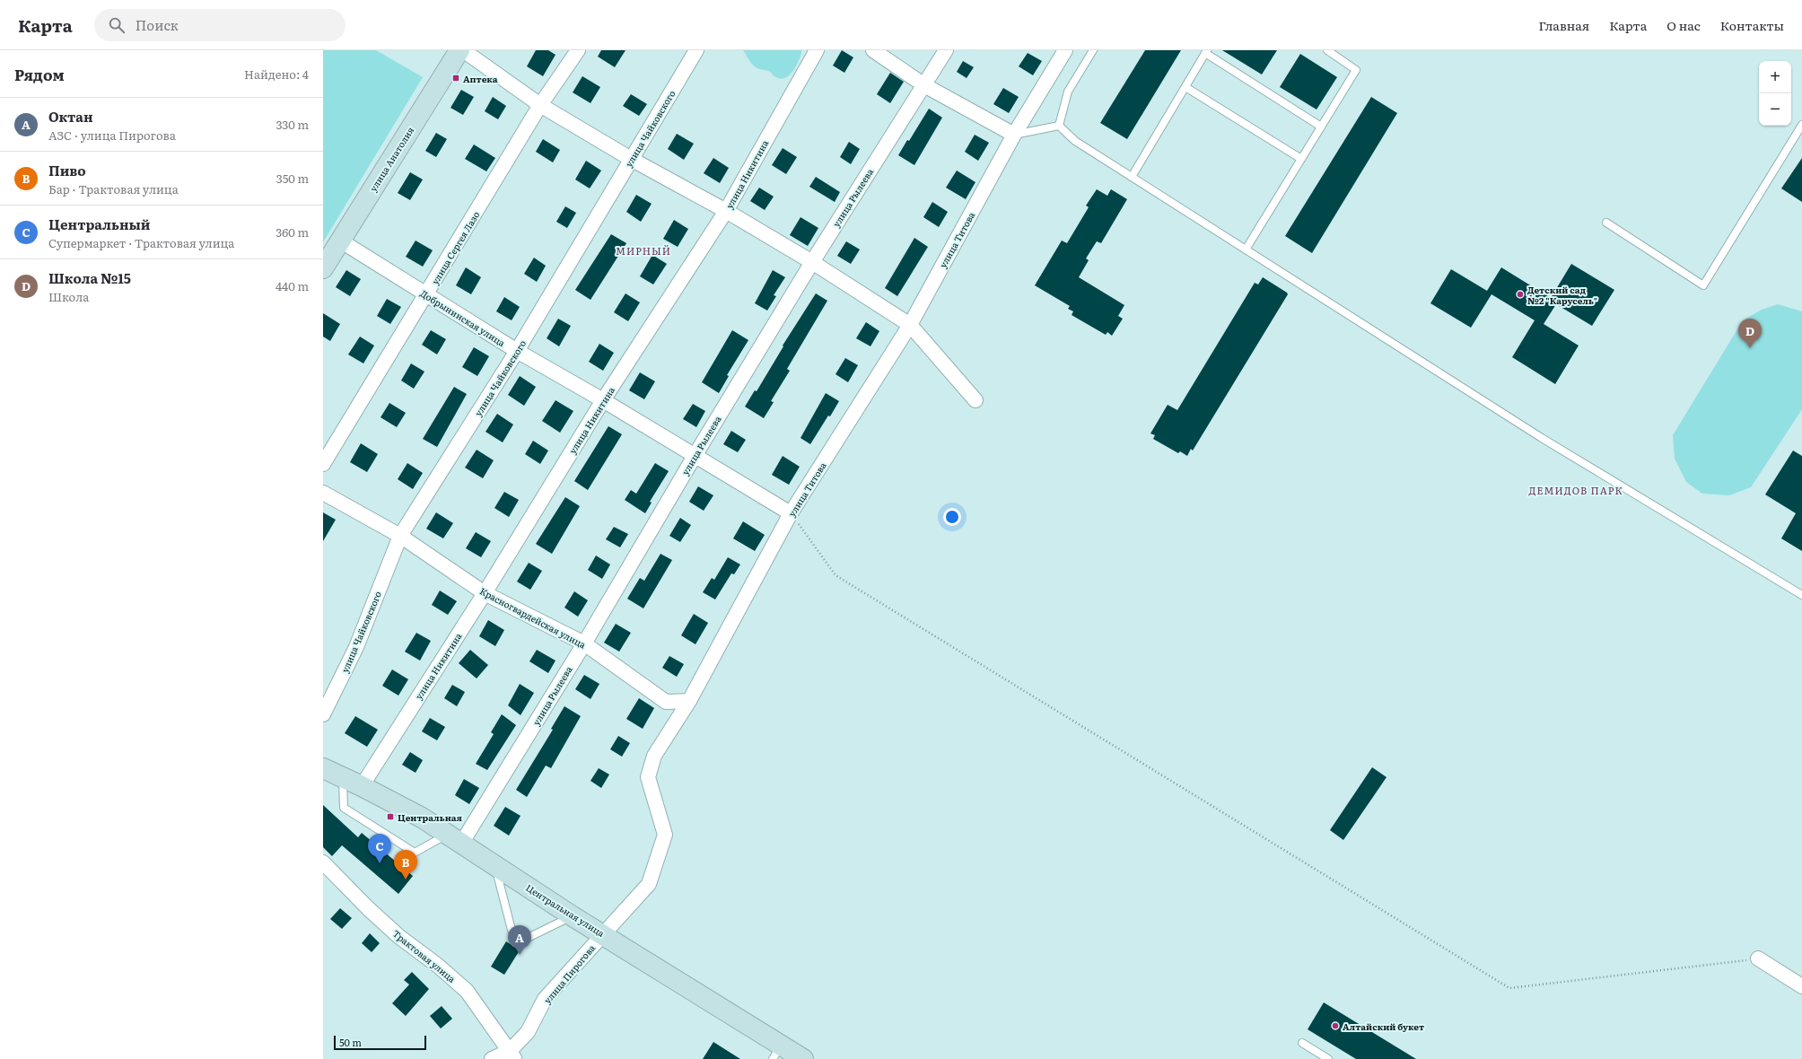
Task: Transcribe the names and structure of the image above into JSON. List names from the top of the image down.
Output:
{
  "streets": {
    "street": [
      "улица Чайковского",
      "улица Анатолия",
      "улица Никитина",
      "улица Рылеева",
      "улица Титова",
      "улица Сергея Лазо",
      "Добрынинская улица",
      "Красногвардейская улица",
      "Центральная улица",
      "Трактовая улица",
      "улица Пирогова"
    ]
  },
  "crossings": [
    ["улица Чайковского", "Добрынинская улица"],
    ["улица Чайковского", "Красногвардейская улица"],
    ["улица Анатолия", "Добрынинская улица"],
    ["улица Никитина", "Добрынинская улица"],
    ["улица Никитина", "Красногвардейская улица"],
    ["улица Никитина", "Центральная улица"],
    ["улица Рылеева", "Добрынинская улица"],
    ["улица Рылеева", "Красногвардейская улица"],
    ["улица Рылеева", "Центральная улица"],
    ["улица Титова", "Добрынинская улица"],
    ["улица Титова", "Красногвардейская улица"],
    ["улица Титова", "Центральная улица"],
    ["улица Титова", "улица Пирогова"],
    ["улица Сергея Лазо", "Добрынинская улица"],
    ["Центральная улица", "улица Пирогова"],
    ["Трактовая улица", "улица Пирогова"]
  ],
  "districts": ["МИРНЫЙ", "ДЕМИДОВ ПАРК"],
  "places": {
    "transit": ["Аптека", "Центральная"],
    "other": ["Детский сад №2 \"Карусель\"", "Алтайский букет"]
  },
  "scale_bar": "50 m",
  "page": {
    "header": "Карта",
    "search": "Поиск",
    "nav": [
      "Главная",
      "Карта",
      "О нас",
      "Контакты"
    ],
    "heading": ["Рядом", "Найдено: 4"],
    "map_buttons": ["+", "−"],
    "list": [
      {
        "mark": "A",
        "name": "Октан",
        "note": "АЗС · улица Пирогова",
        "value": "330 m"
      },
      {
        "mark": "B",
        "name": "Пиво",
        "note": "Бар · Трактовая улица",
        "value": "350 m"
      },
      {
        "mark": "C",
        "name": "Центральный",
        "note": "Супермаркет · Трактовая улица",
        "value": "360 m"
      },
      {
        "mark": "D",
        "name": "Школа №15",
        "note": "Школа",
        "value": "440 m"
      }
    ],
    "pins": [
      "D",
      "C",
      "B",
      "A"
    ],
    "scale": "50 m"
  }
}
